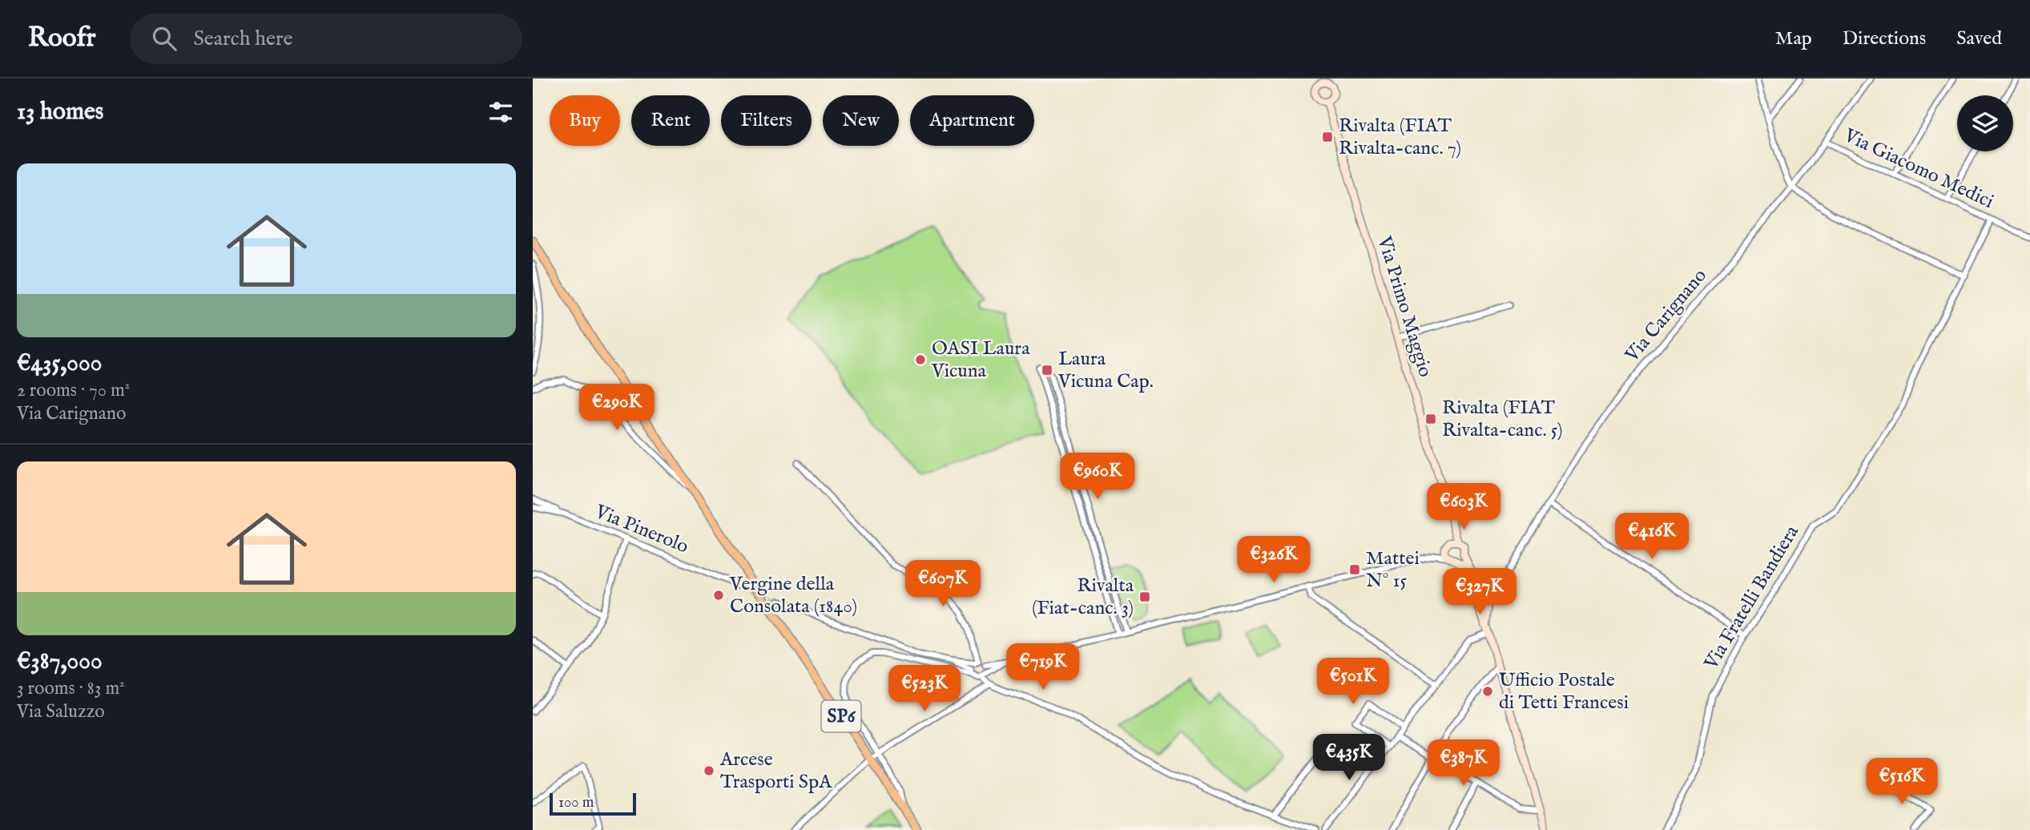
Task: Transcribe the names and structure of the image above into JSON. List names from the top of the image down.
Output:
{
  "streets": {
    "main road": ["Via Primo Maggio", "SP6"],
    "street": [
      "Via Giacomo Medici",
      "Via Carignano",
      "Via Pinerolo",
      "Via Fratelli Bandiera"
    ]
  },
  "crossings": [
    ["Via Giacomo Medici", "Via Carignano"],
    ["Via Giacomo Medici", "Via Fratelli Bandiera"]
  ],
  "places": {
    "transit": [
      "Rivalta (FIAT Rivalta-canc. 7)",
      "Laura Vicuna Cap.",
      "Rivalta (FIAT Rivalta-canc. 5)",
      "Mattei N° 15",
      "Rivalta (Fiat-canc. 3)"
    ],
    "other": [
      "OASI Laura Vicuna",
      "Vergine della Consolata (1840)",
      "Ufficio Postale di Tetti Francesi",
      "Arcese Trasporti SpA"
    ]
  },
  "scale_bar": "100 m",
  "page": {
    "header": "Roofr",
    "search": "Search here",
    "nav": ["Map", "Directions", "Saved"],
    "heading": "13 homes",
    "chip": [
      "Buy",
      "Rent",
      "Filters",
      "New",
      "Apartment"
    ],
    "list": [
      {
        "name": "€435,000",
        "note": "2 rooms · 70 m² · Via Carignano"
      },
      {
        "name": "€387,000",
        "note": "3 rooms · 83 m² · Via Saluzzo"
      }
    ],
    "price": [
      "€290K",
      "€960K",
      "€603K",
      "€416K",
      "€326K",
      "€607K",
      "€327K",
      "€719K",
      "€501K",
      "€523K",
      "€435K",
      "€387K",
      "€516K"
    ],
    "scale": "100 m"
  }
}
